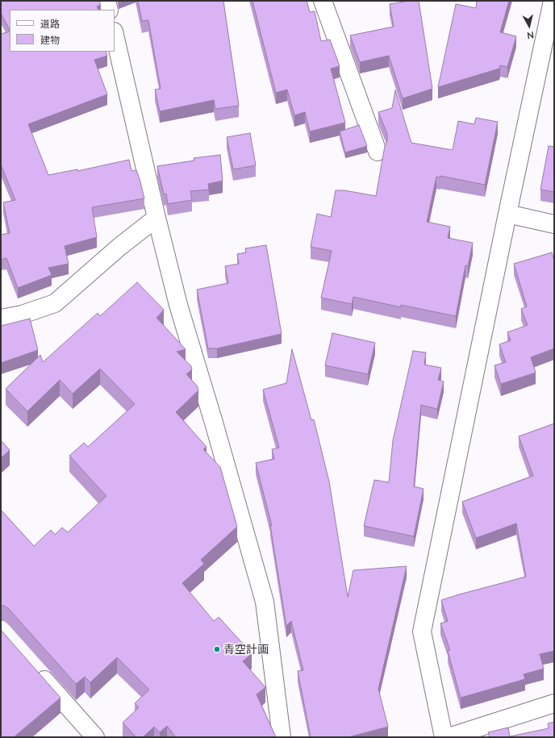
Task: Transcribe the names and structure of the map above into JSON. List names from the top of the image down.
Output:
{
  "places": ["青空計画"],
  "legend": ["道路", "建物"],
  "north": "bottom"
}
